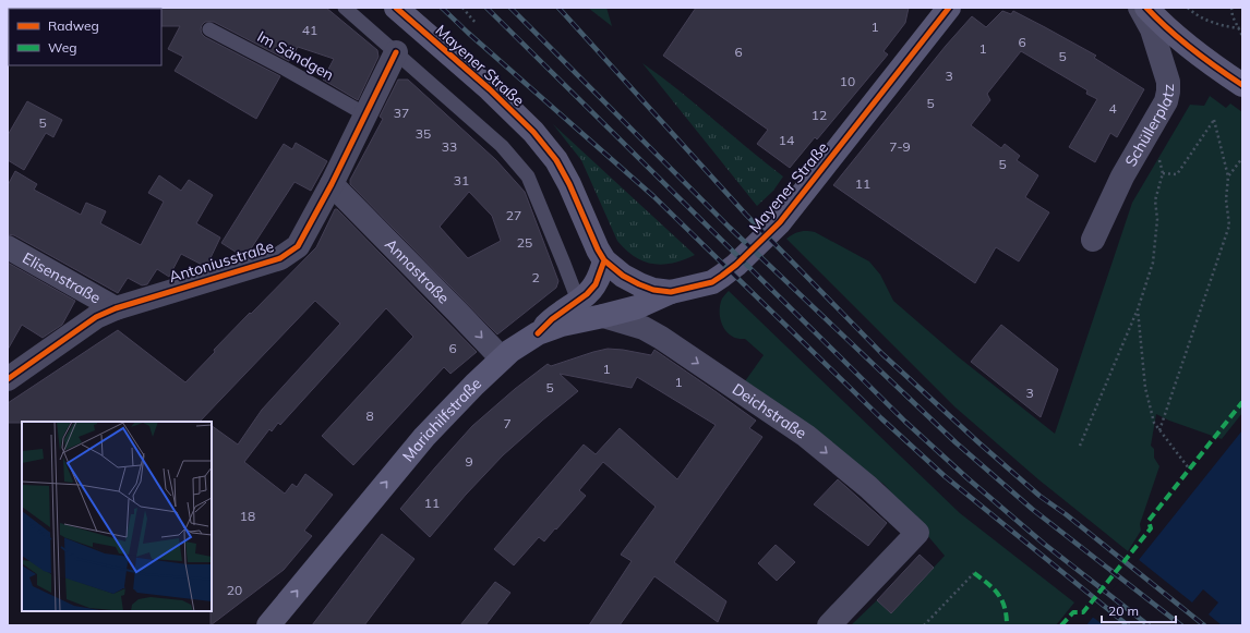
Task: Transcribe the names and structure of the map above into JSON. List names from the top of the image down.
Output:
{
  "streets": {
    "street": [
      "Mayener Straße",
      "Schüllerplatz",
      "Antoniusstraße",
      "Annastraße",
      "Elisenstraße",
      "Deichstraße",
      "Mariahilfstraße"
    ],
    "lane": ["Im Sändgen"]
  },
  "crossings": [
    ["Im Sändgen", "Antoniusstraße"],
    ["Mayener Straße", "Mariahilfstraße"],
    ["Antoniusstraße", "Annastraße"],
    ["Antoniusstraße", "Elisenstraße"],
    ["Annastraße", "Mariahilfstraße"],
    ["Deichstraße", "Mariahilfstraße"]
  ],
  "one_way": ["Annastraße", "Mariahilfstraße"],
  "house_numbers": [
    "1",
    "41",
    "6",
    "1",
    "6",
    "5",
    "3",
    "10",
    "5",
    "4",
    "37",
    "12",
    "5",
    "35",
    "14",
    "33",
    "7-9",
    "5",
    "31",
    "11",
    "27",
    "25",
    "2",
    "6",
    "1",
    "1",
    "5",
    "3",
    "8",
    "7",
    "9",
    "11",
    "18",
    "20"
  ],
  "legend": ["Radweg", "Weg"],
  "scale_bar": "20 m"
}
